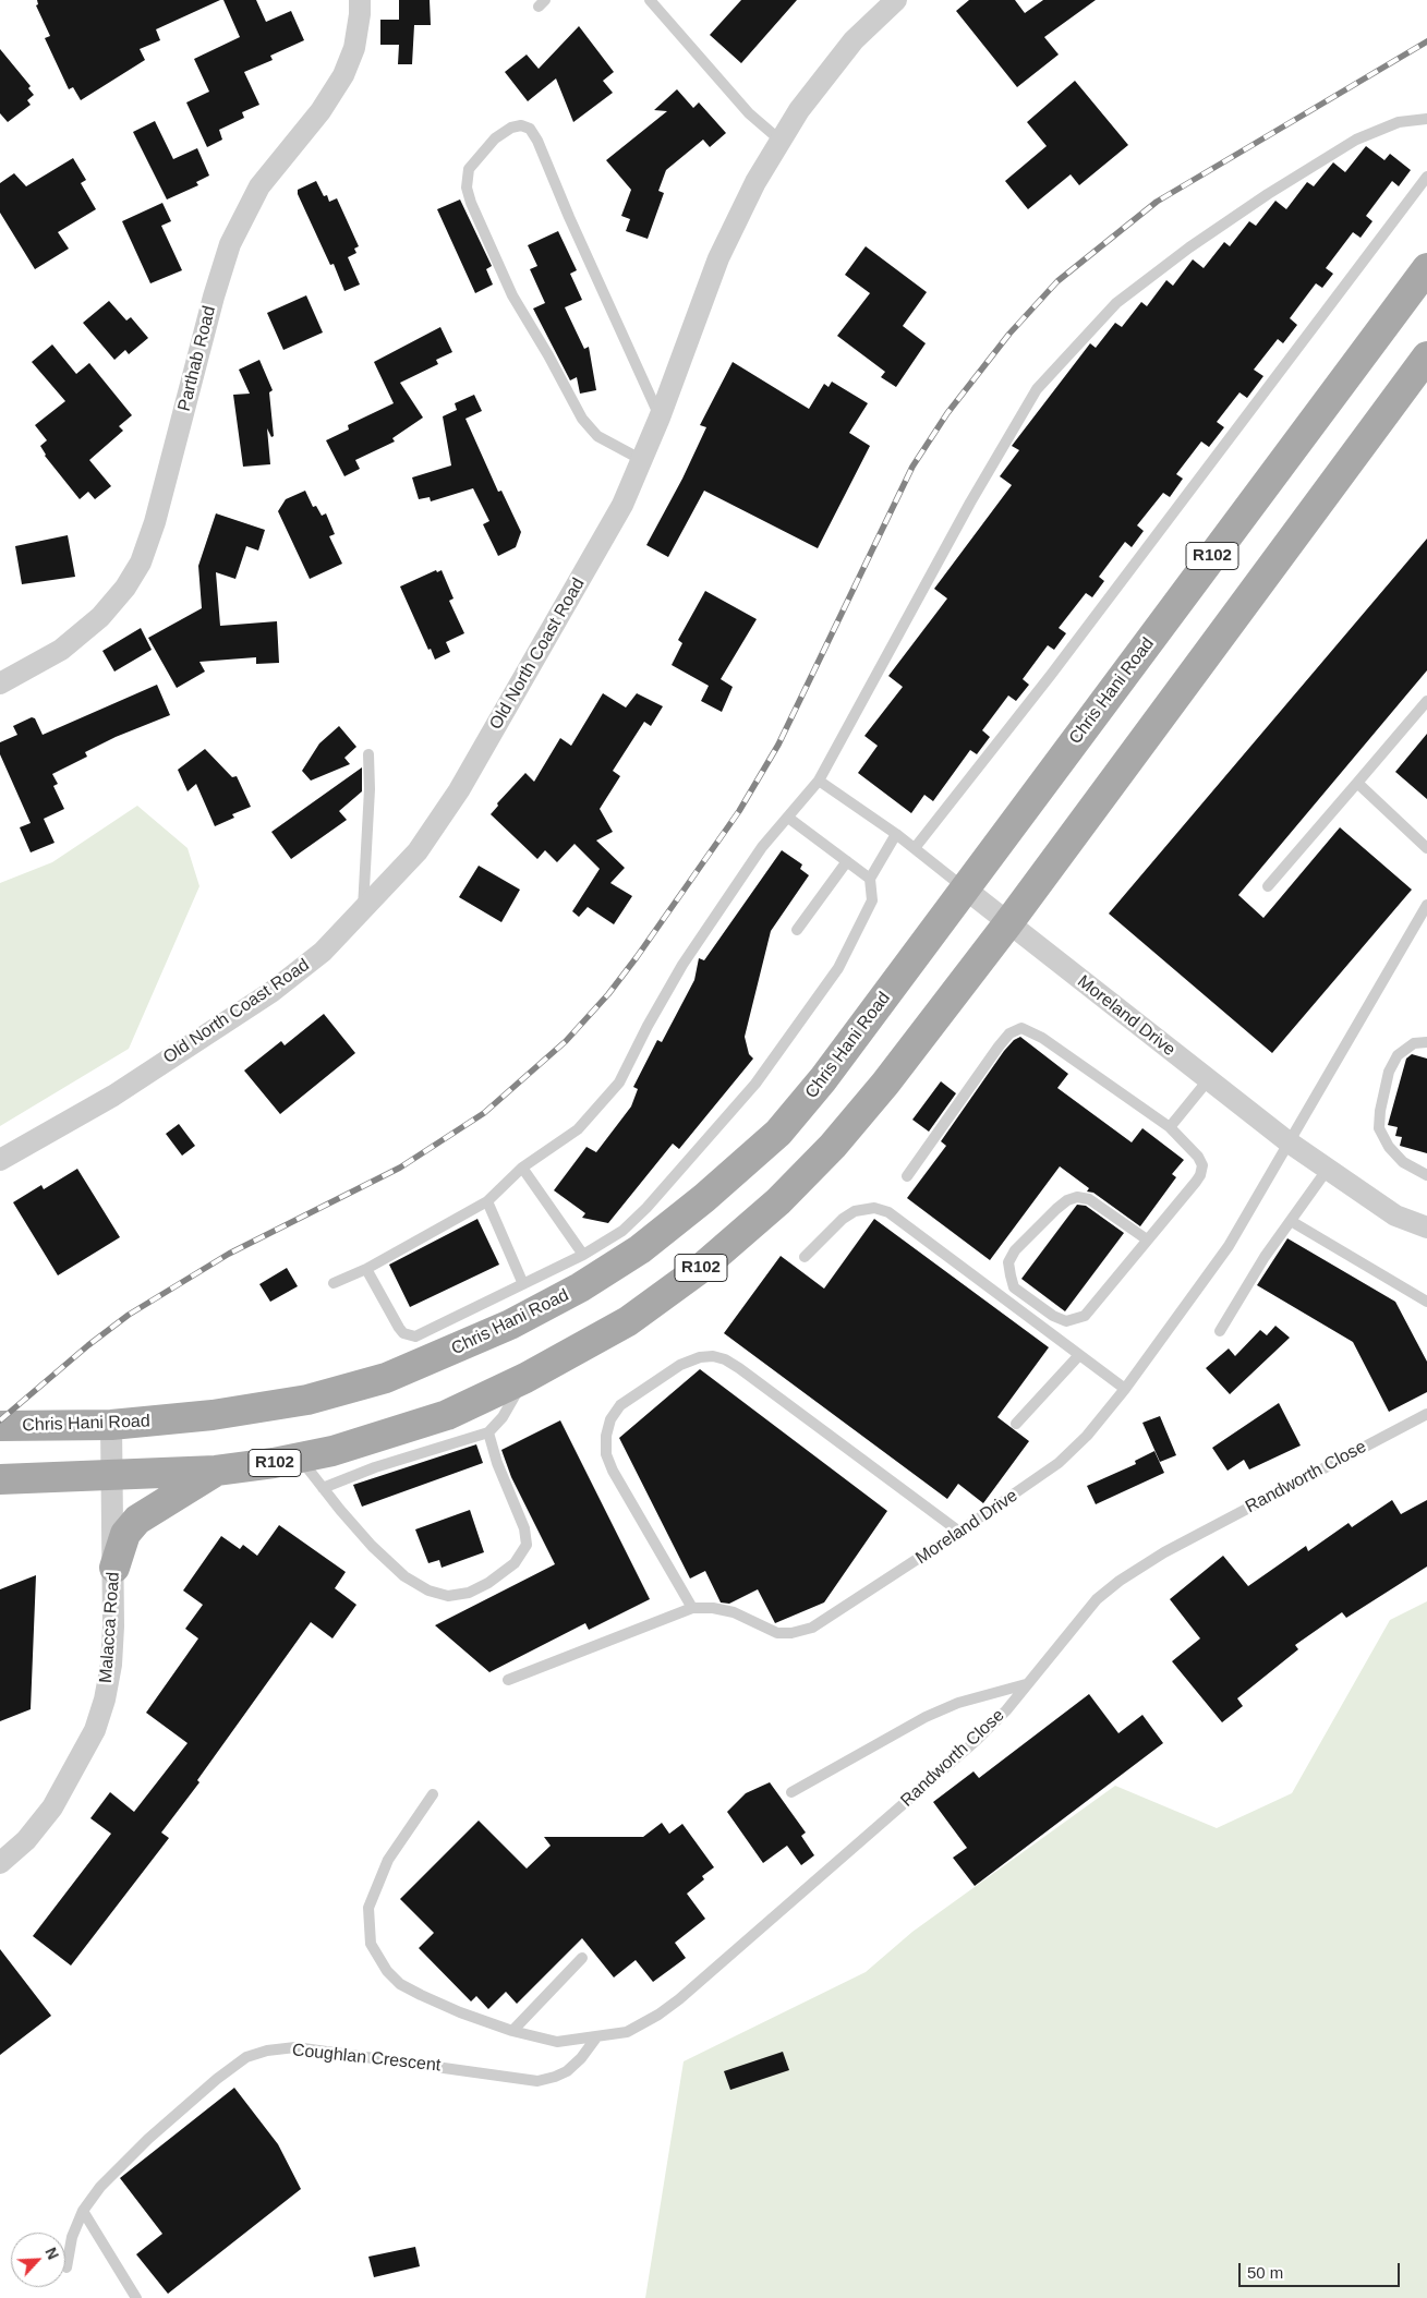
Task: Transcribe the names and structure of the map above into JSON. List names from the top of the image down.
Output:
{
  "streets": {
    "main road": ["R102", "Chris Hani Road"],
    "street": [
      "Parthab Road",
      "Old North Coast Road",
      "Moreland Drive",
      "Malacca Road"
    ],
    "lane": ["Randworth Close", "Coughlan Crescent"]
  },
  "crossings": [
    ["R102", "Moreland Drive"],
    ["R102", "Malacca Road"],
    ["Chris Hani Road", "Moreland Drive"],
    ["Chris Hani Road", "Malacca Road"],
    ["Randworth Close", "Coughlan Crescent"]
  ],
  "scale_bar": "50 m",
  "north": "top right"
}
